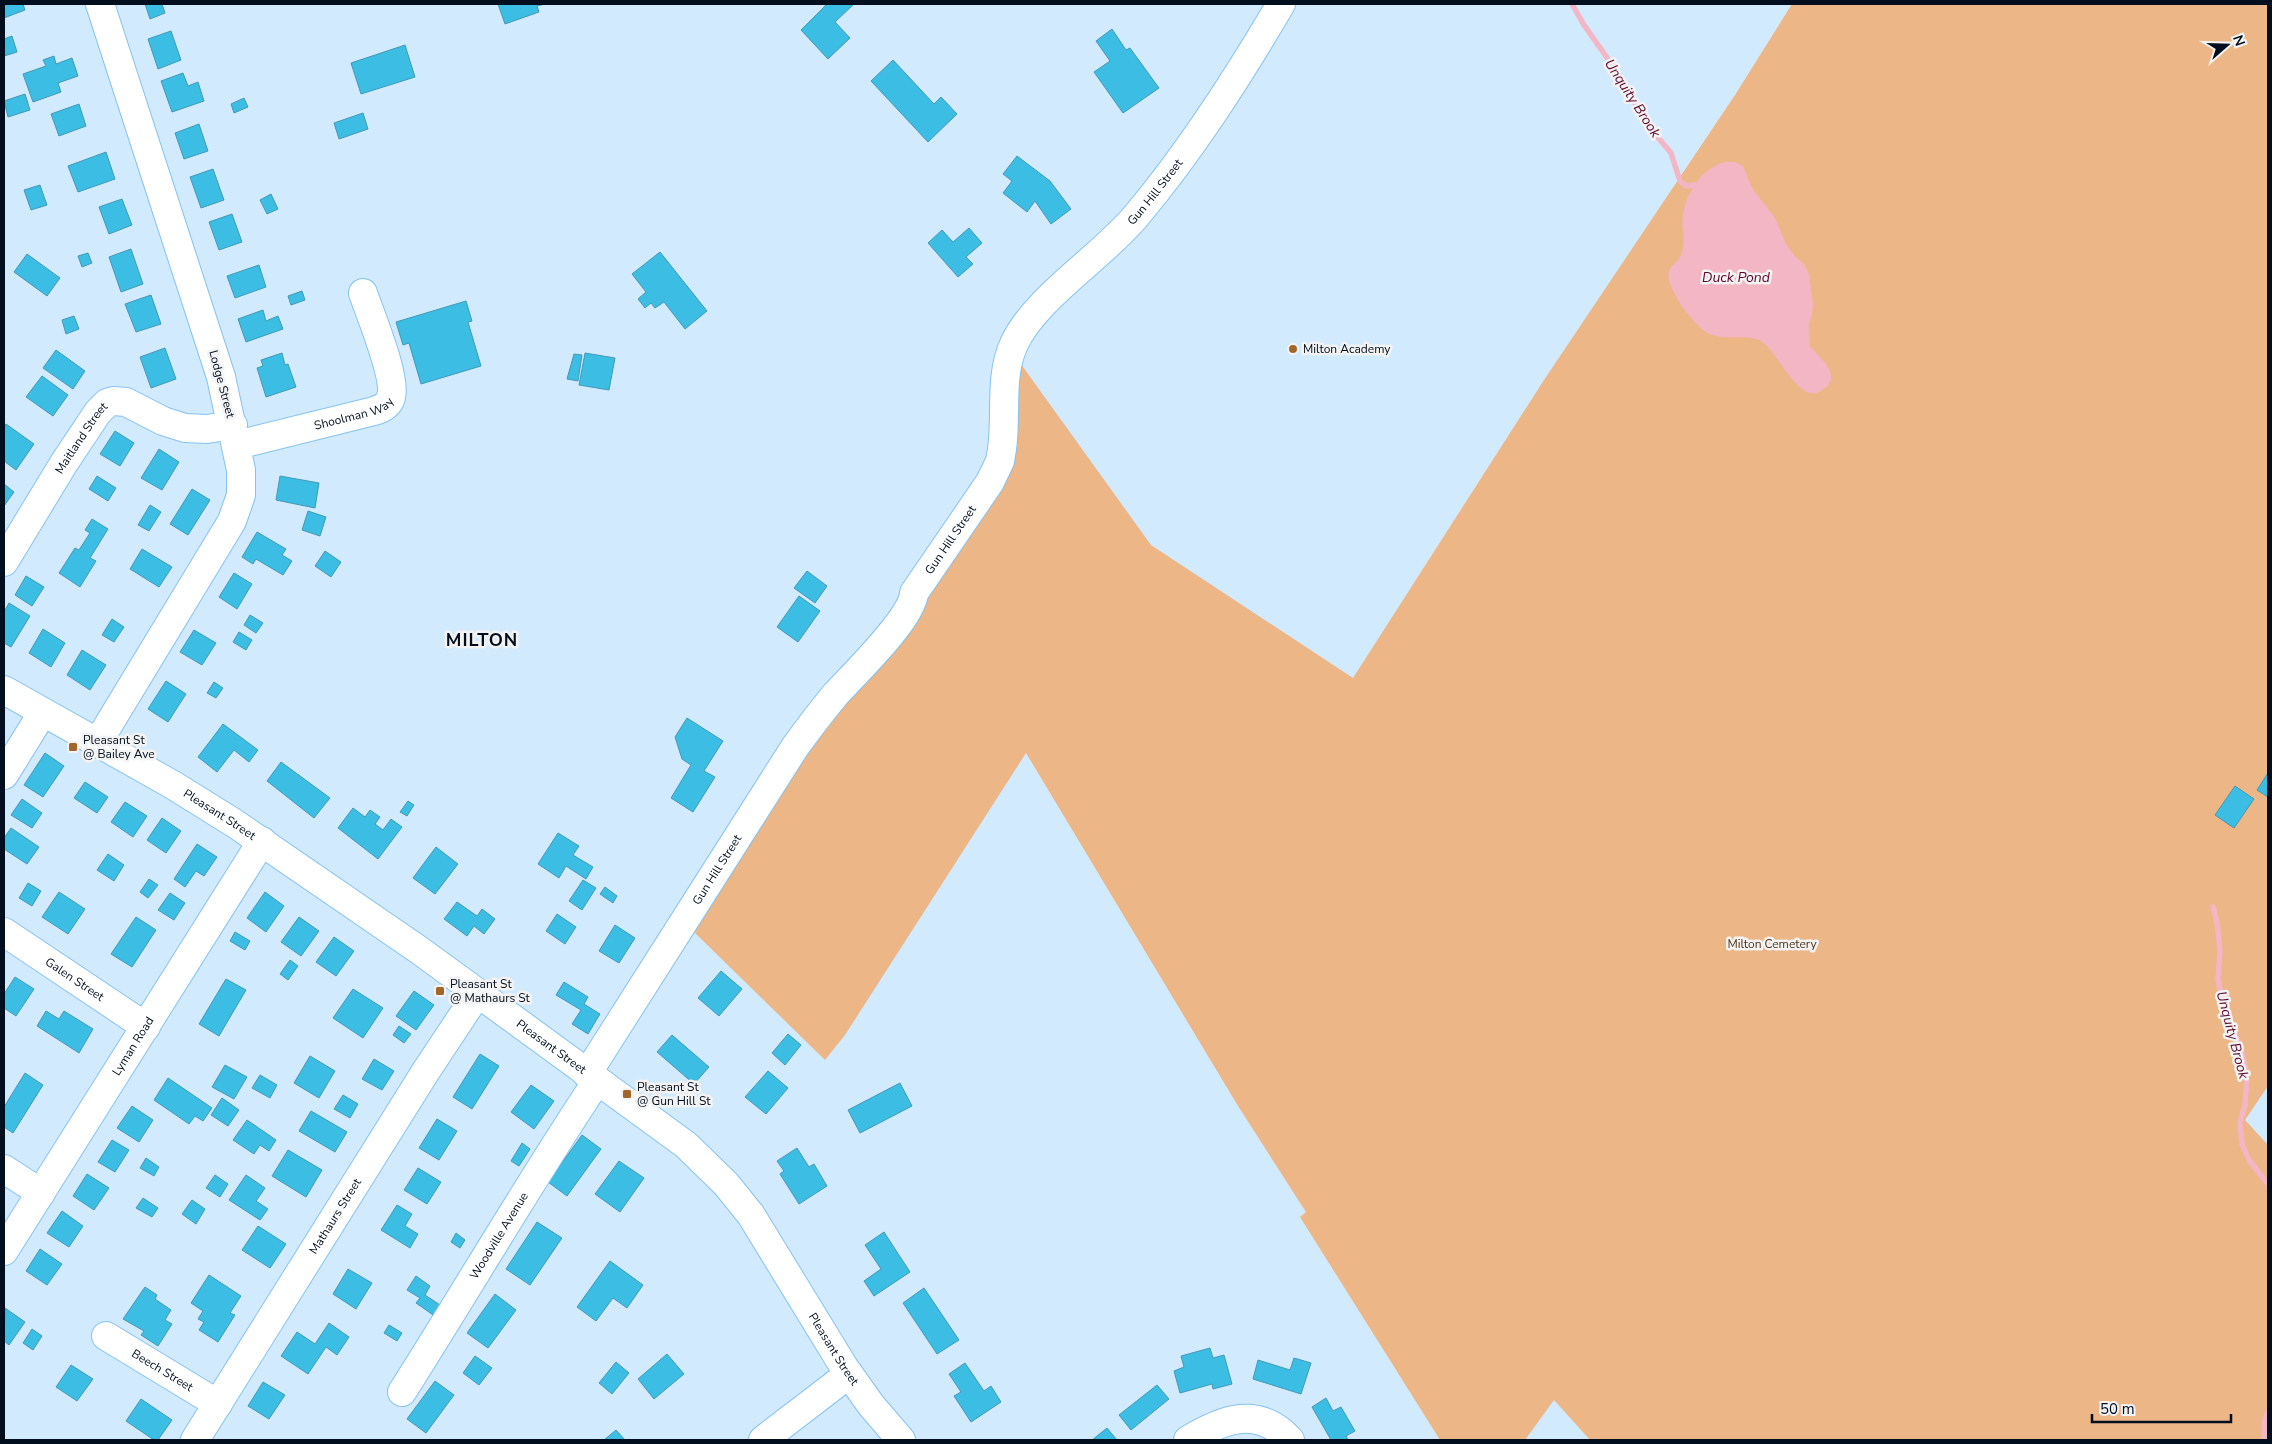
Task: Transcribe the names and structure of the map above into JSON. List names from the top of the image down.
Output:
{
  "streets": {
    "street": [
      "Gun Hill Street",
      "Lodge Street",
      "Shoolman Way",
      "Maitland Street",
      "Pleasant Street",
      "Galen Street",
      "Lyman Road",
      "Mathaurs Street",
      "Woodville Avenue",
      "Beech Street"
    ]
  },
  "crossings": [
    ["Gun Hill Street", "Pleasant Street"],
    ["Gun Hill Street", "Woodville Avenue"],
    ["Lodge Street", "Shoolman Way"],
    ["Lodge Street", "Maitland Street"],
    ["Lodge Street", "Pleasant Street"],
    ["Shoolman Way", "Maitland Street"],
    ["Pleasant Street", "Lyman Road"],
    ["Pleasant Street", "Mathaurs Street"],
    ["Pleasant Street", "Woodville Avenue"],
    ["Galen Street", "Lyman Road"],
    ["Mathaurs Street", "Beech Street"]
  ],
  "districts": ["MILTON"],
  "water": ["Unquity Brook", "Duck Pond"],
  "parks": ["Milton Cemetery"],
  "places": {
    "other": ["Milton Academy"],
    "transit": ["Pleasant St @ Bailey Ave", "Pleasant St @ Mathaurs St", "Pleasant St @ Gun Hill St"]
  },
  "scale_bar": "50 m",
  "north": "right"
}
